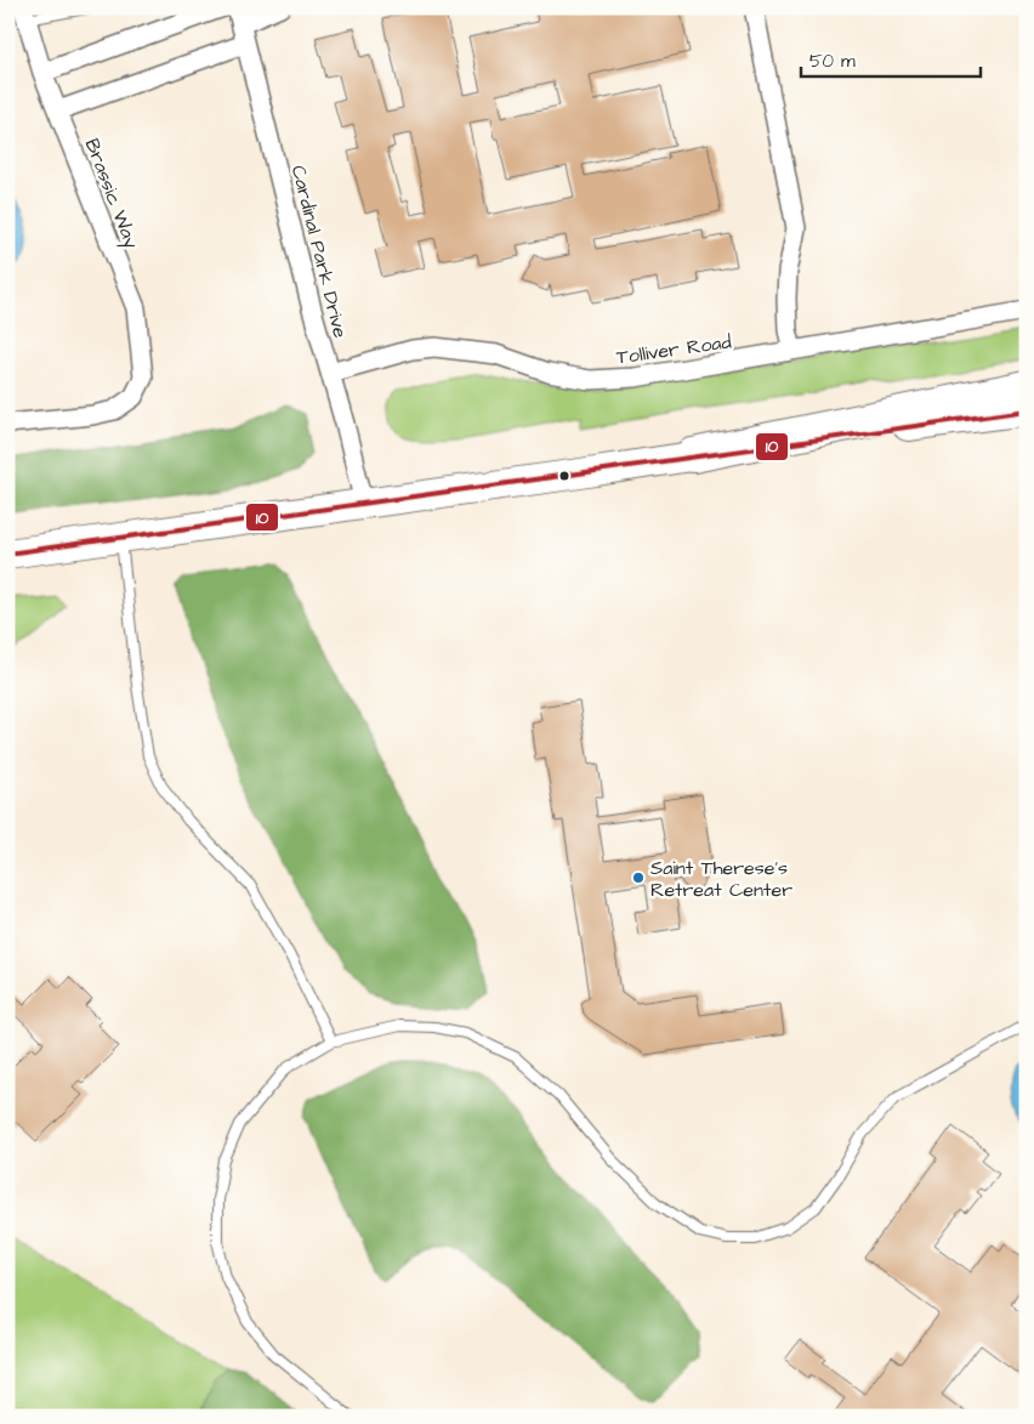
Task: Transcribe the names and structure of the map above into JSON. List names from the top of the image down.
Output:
{
  "streets": {
    "street": ["Brassic Way", "Cardinal Park Drive", "Tolliver Road"]
  },
  "crossings": [
    ["Cardinal Park Drive", "Tolliver Road"]
  ],
  "places": ["Saint Therese's Retreat Center"],
  "lines": ["transit line 10"],
  "scale_bar": "50 m"
}
